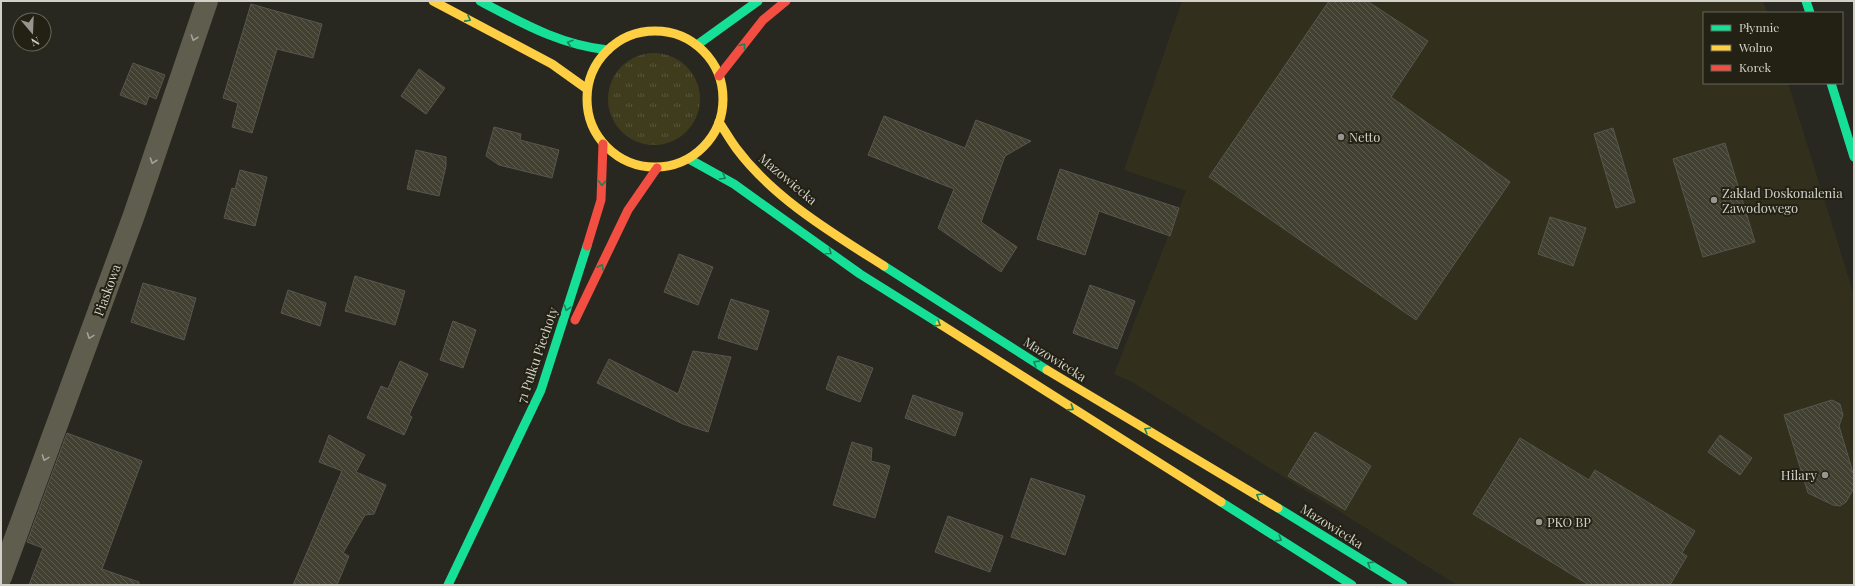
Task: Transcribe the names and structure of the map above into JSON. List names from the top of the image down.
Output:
{
  "streets": {
    "main road": ["Mazowiecka", "71 Pułku Piechoty"],
    "street": ["Piaskowa"]
  },
  "crossings": [
    ["Mazowiecka", "71 Pułku Piechoty"]
  ],
  "one_way": ["Piaskowa"],
  "places": [
    "Netto",
    "Zakład Doskonalenia Zawodowego",
    "Hilary",
    "PKO BP"
  ],
  "legend": ["Płynnie", "Wolno", "Korek"],
  "north": "bottom"
}
